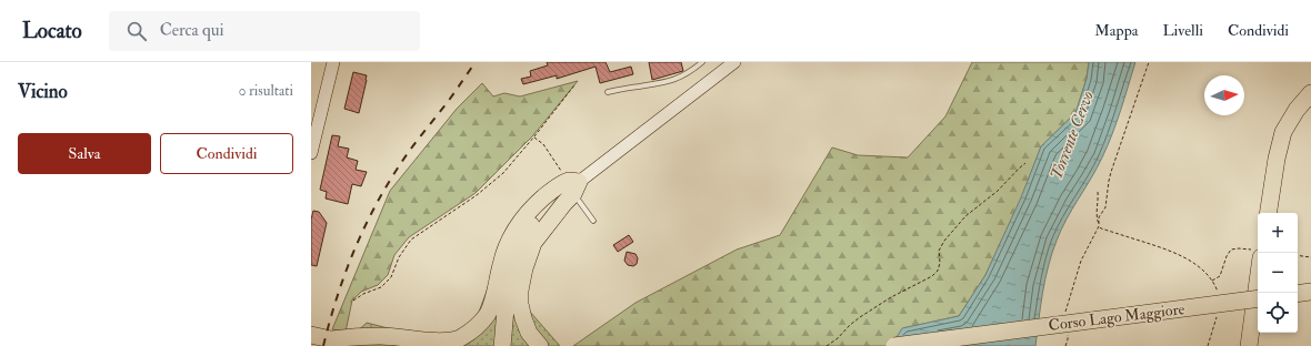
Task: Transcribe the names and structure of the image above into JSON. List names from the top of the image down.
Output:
{
  "streets": {
    "highway": ["Corso Lago Maggiore"]
  },
  "water": ["Torrente Cervo"],
  "north": "right",
  "page": {
    "header": "Locato",
    "search": "Cerca qui",
    "nav": ["Mappa", "Livelli", "Condividi"],
    "heading": ["Vicino", "0 risultati"],
    "buttons": ["Salva", "Condividi"],
    "map_buttons": ["+", "−"]
  }
}
